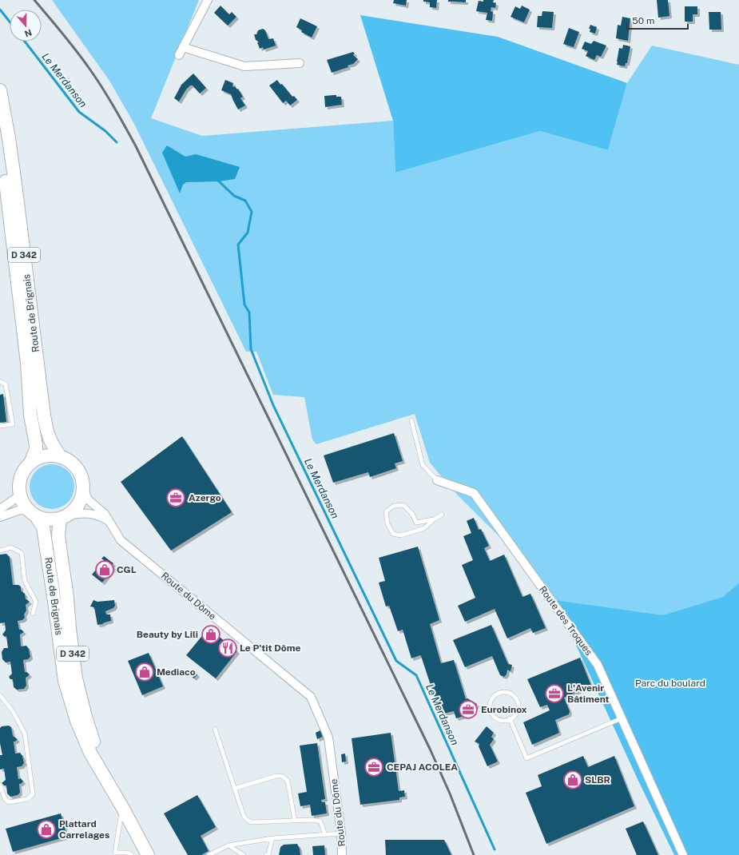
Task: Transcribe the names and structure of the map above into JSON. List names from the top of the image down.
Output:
{
  "streets": {
    "main road": ["D 342", "Route de Brignais"],
    "street": ["Route du Dôme", "Route des Troques"]
  },
  "crossings": [
    ["Route de Brignais", "Route du Dôme"]
  ],
  "water": ["Le Merdanson"],
  "parks": ["Parc du boulard"],
  "places": {
    "office": [
      "Azergo",
      "L'Avenir Bâtiment",
      "Eurobinox",
      "CEPAJ ACOLEA"
    ],
    "shop": [
      "CGL",
      "Beauty by Lili",
      "Mediaco",
      "SLBR",
      "Plattard Carrelages"
    ],
    "restaurant": ["Le P'tit Dôme"]
  },
  "scale_bar": "50 m",
  "north": "bottom"
}
